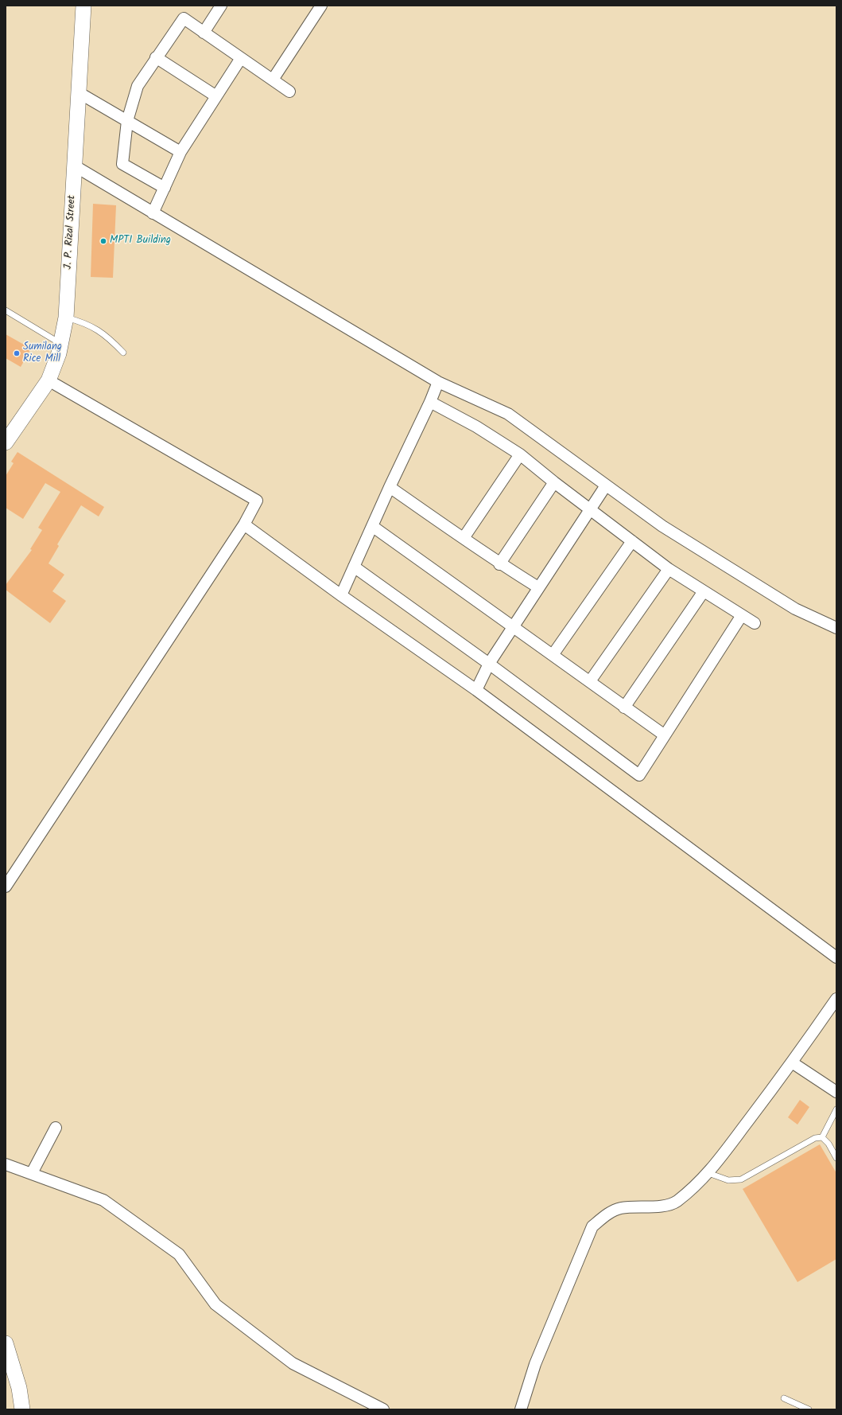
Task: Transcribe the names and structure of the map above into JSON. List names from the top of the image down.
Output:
{
  "streets": {
    "main road": ["J. P. Rizal Street"]
  },
  "places": ["MPTI Building", "Sumilang Rice Mill"]
}
